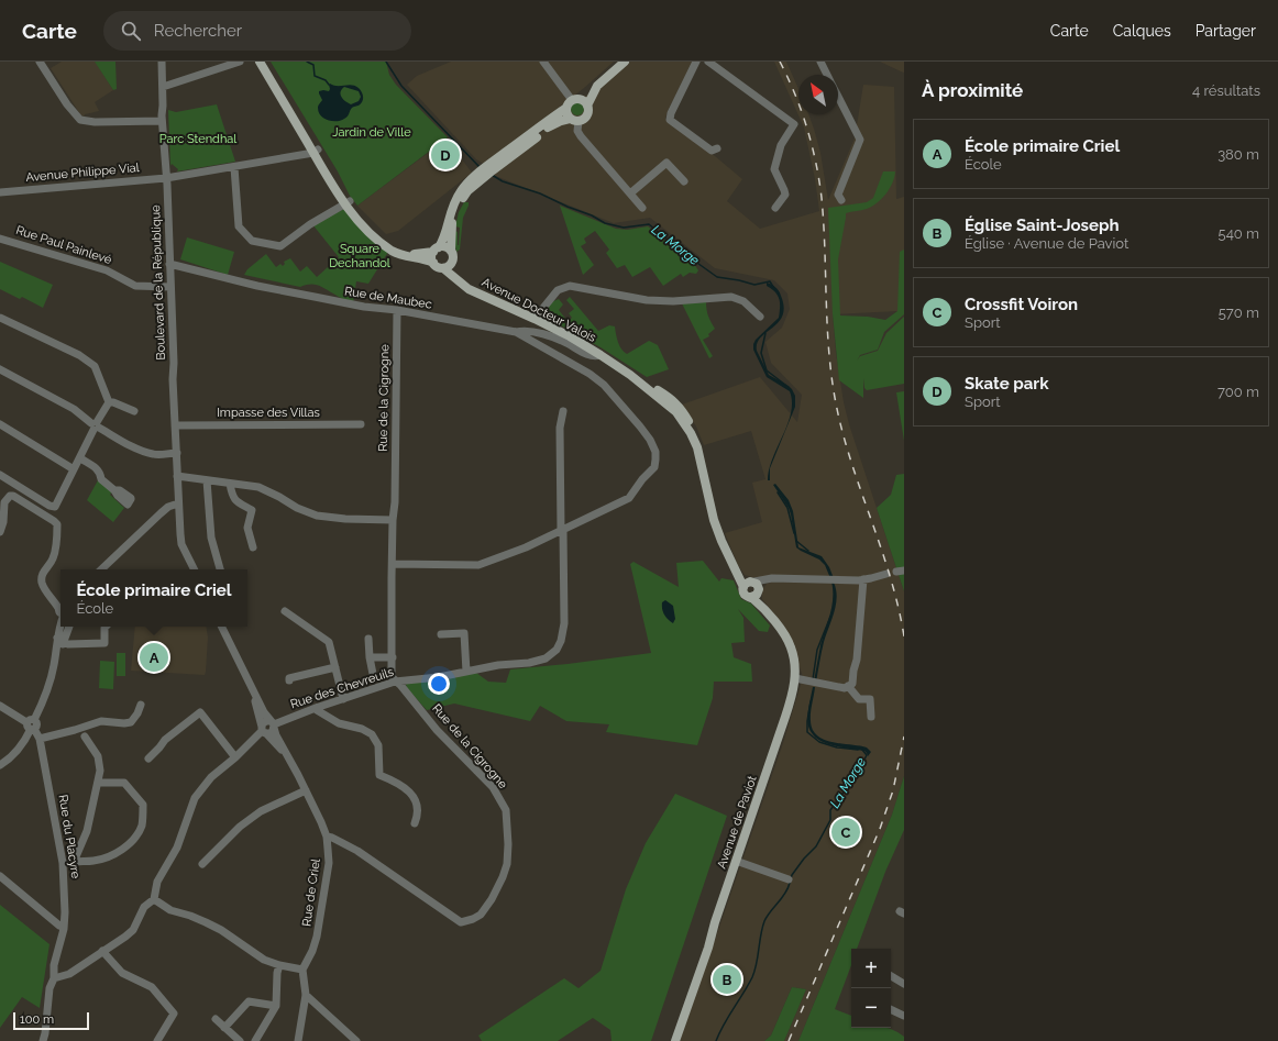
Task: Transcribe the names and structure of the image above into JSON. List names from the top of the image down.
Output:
{
  "streets": {
    "main road": ["Avenue Docteur Valois", "Avenue de Paviot"],
    "street": [
      "Avenue Philippe Vial",
      "Rue Paul Painlevé",
      "Boulevard de la République",
      "Rue de Maubec",
      "Rue de la Cigrogne",
      "Impasse des Villas",
      "Rue des Chevreuils",
      "Rue du Placyre",
      "Rue de Criel"
    ]
  },
  "crossings": [
    ["Avenue Philippe Vial", "Boulevard de la République"],
    ["Rue Paul Painlevé", "Boulevard de la République"],
    ["Boulevard de la République", "Rue de Maubec"],
    ["Boulevard de la République", "Impasse des Villas"],
    ["Rue de Maubec", "Avenue Docteur Valois"],
    ["Rue de Maubec", "Rue de la Cigrogne"],
    ["Avenue Docteur Valois", "Avenue de Paviot"],
    ["Rue de la Cigrogne", "Rue des Chevreuils"],
    ["Rue de la Cigrogne", "Rue de Criel"],
    ["Rue des Chevreuils", "Rue de Criel"]
  ],
  "water": ["La Morge"],
  "parks": ["Jardin de Ville", "Parc Stendhal", "Square Dechandol"],
  "scale_bar": "100 m",
  "north": "top left",
  "page": {
    "header": "Carte",
    "search": "Rechercher",
    "nav": ["Carte", "Calques", "Partager"],
    "heading": ["À proximité", "4 résultats"],
    "list": [
      {
        "mark": "A",
        "name": "École primaire Criel",
        "note": "École",
        "value": "380 m"
      },
      {
        "mark": "B",
        "name": "Église Saint-Joseph",
        "note": "Église · Avenue de Paviot",
        "value": "540 m"
      },
      {
        "mark": "C",
        "name": "Crossfit Voiron",
        "note": "Sport",
        "value": "570 m"
      },
      {
        "mark": "D",
        "name": "Skate park",
        "note": "Sport",
        "value": "700 m"
      }
    ],
    "pins": [
      "D",
      "A",
      "C",
      "B"
    ],
    "popup": ["École primaire Criel", "École"],
    "map_buttons": ["+", "−"],
    "scale": "100 m"
  }
}
